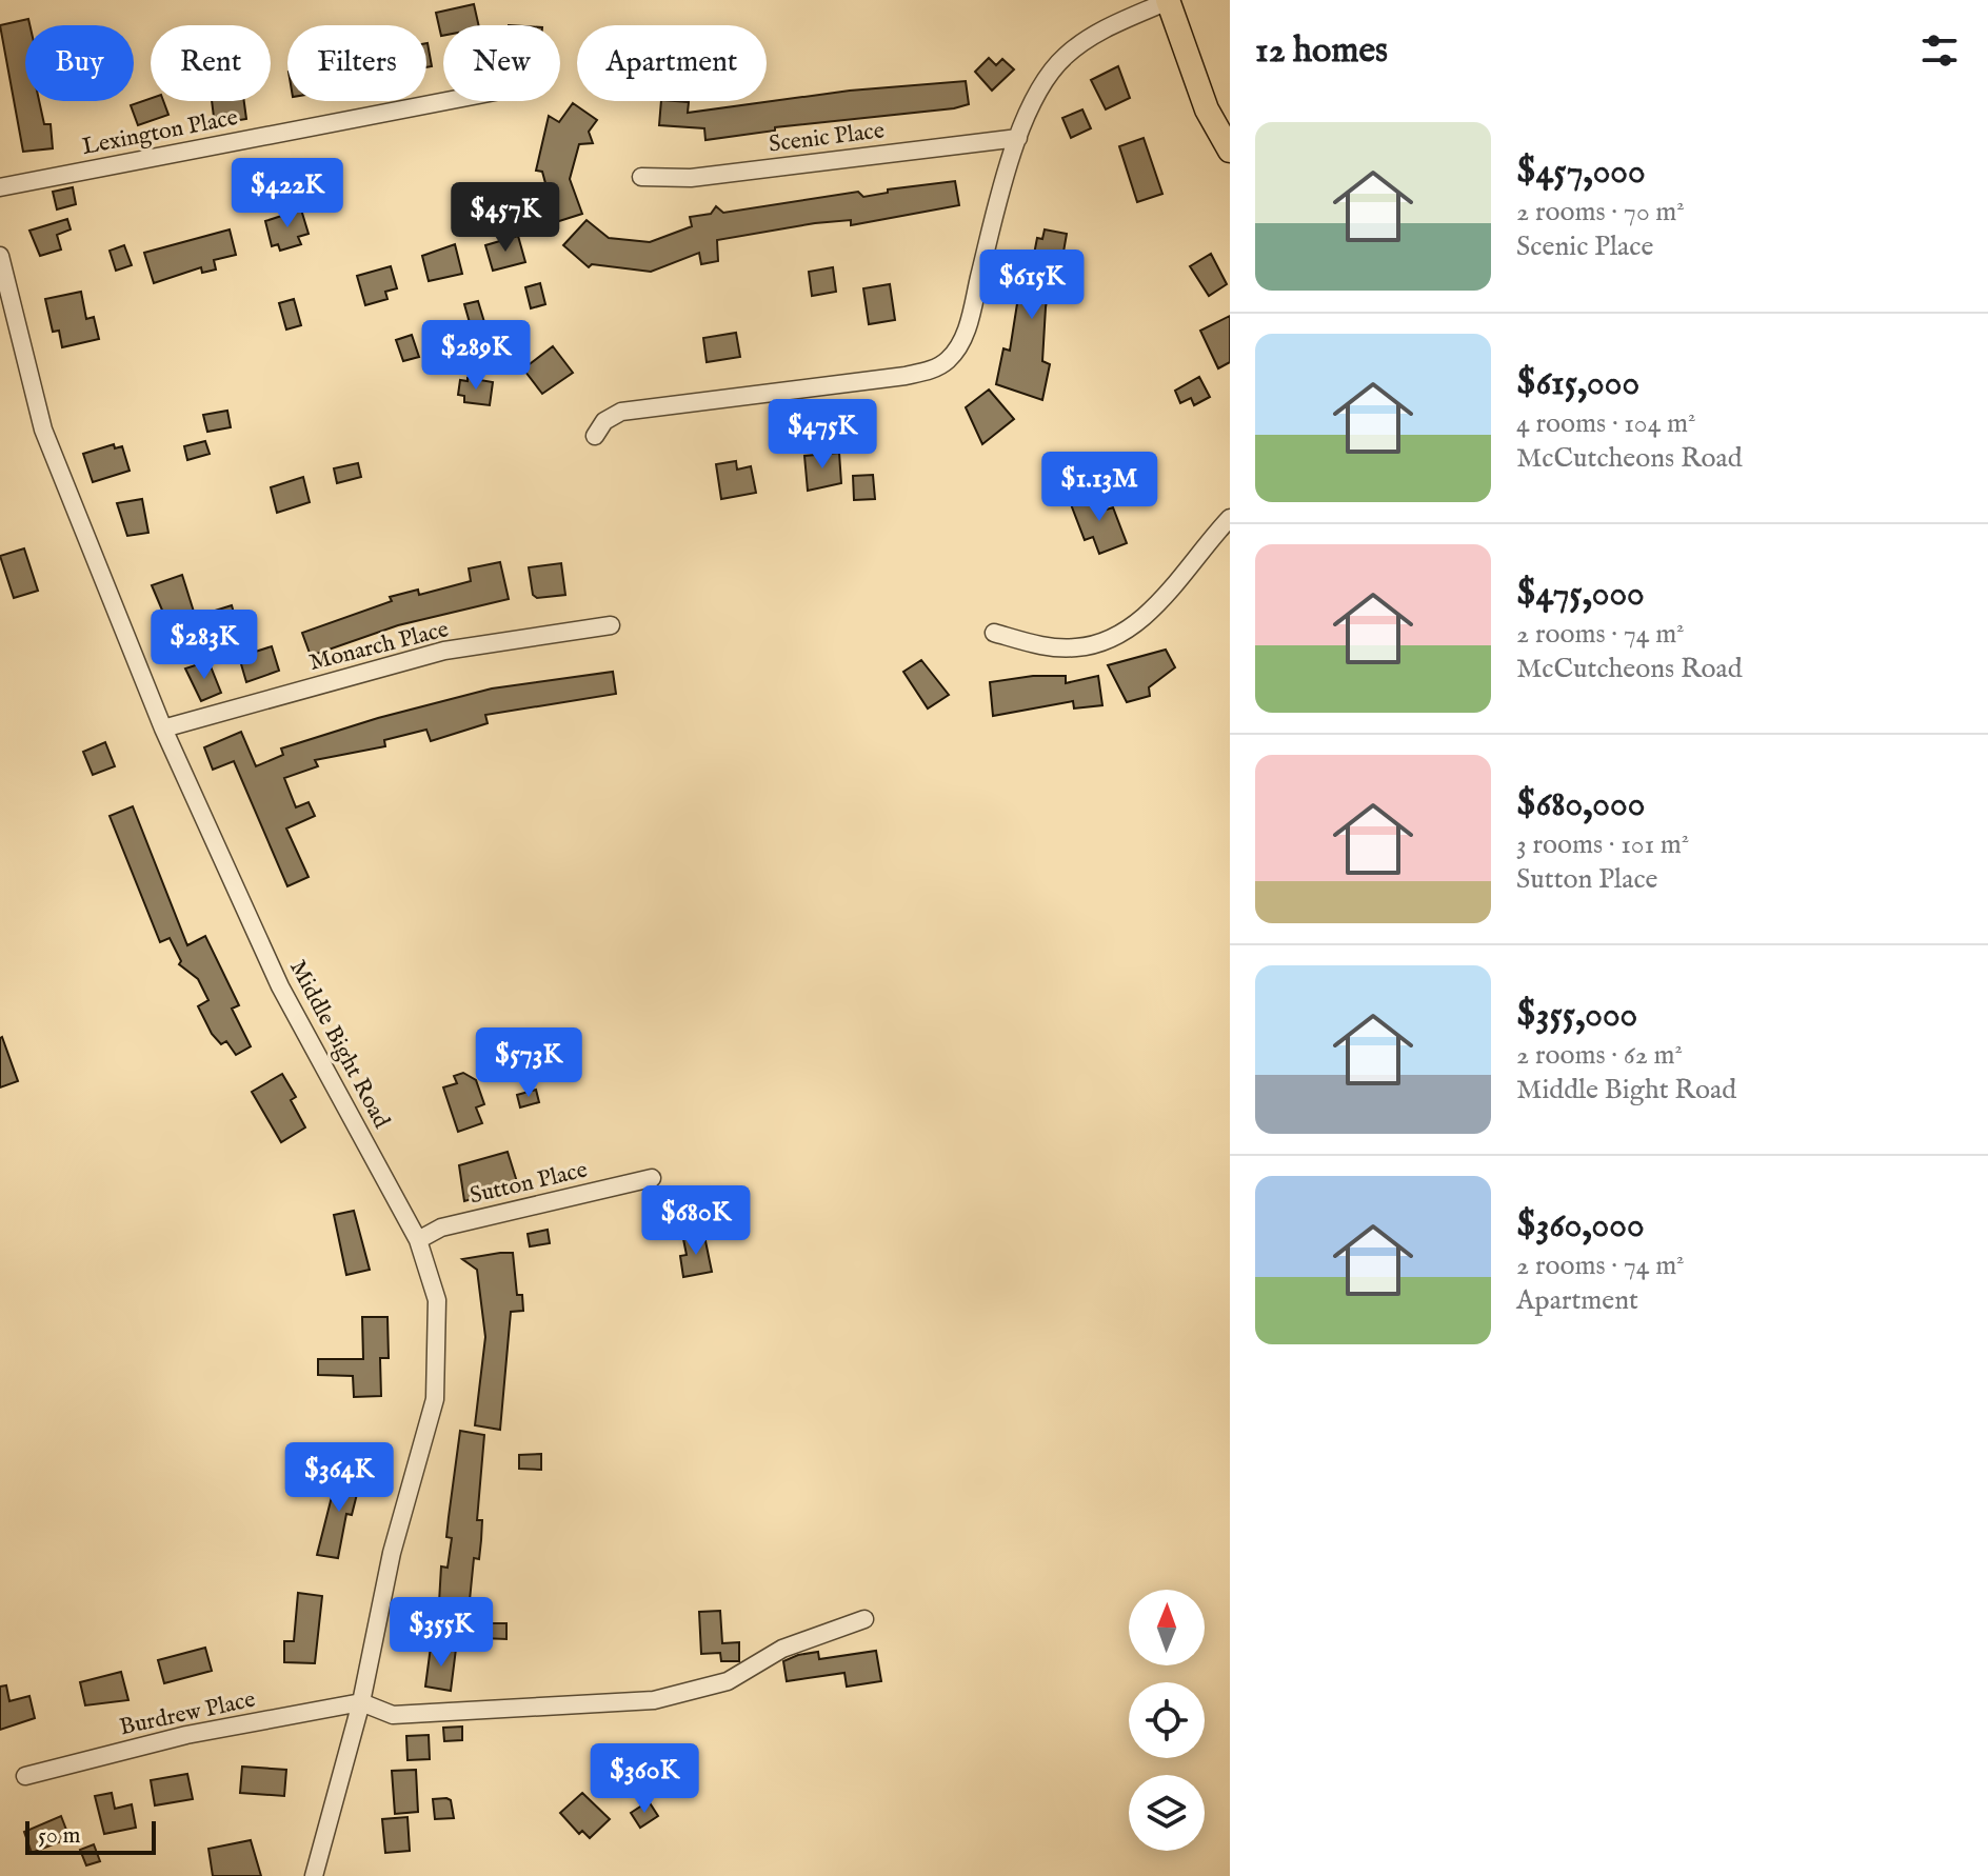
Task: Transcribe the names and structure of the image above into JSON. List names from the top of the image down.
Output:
{
  "streets": {
    "street": [
      "Lexington Place",
      "Scenic Place",
      "Monarch Place",
      "Middle Bight Road",
      "Sutton Place",
      "Burdrew Place"
    ]
  },
  "crossings": [
    ["Monarch Place", "Middle Bight Road"],
    ["Middle Bight Road", "Sutton Place"],
    ["Middle Bight Road", "Burdrew Place"]
  ],
  "scale_bar": "50 m",
  "north": "top",
  "page": {
    "heading": "12 homes",
    "chip": [
      "Buy",
      "Rent",
      "Filters",
      "New",
      "Apartment"
    ],
    "list": [
      {
        "name": "$457,000",
        "note": "2 rooms · 70 m² · Scenic Place"
      },
      {
        "name": "$615,000",
        "note": "4 rooms · 104 m² · McCutcheons Road"
      },
      {
        "name": "$475,000",
        "note": "2 rooms · 74 m² · McCutcheons Road"
      },
      {
        "name": "$680,000",
        "note": "3 rooms · 101 m² · Sutton Place"
      },
      {
        "name": "$355,000",
        "note": "2 rooms · 62 m² · Middle Bight Road"
      },
      {
        "name": "$360,000",
        "note": "2 rooms · 74 m² · Apartment"
      }
    ],
    "price": [
      "$422K",
      "$457K",
      "$615K",
      "$289K",
      "$475K",
      "$1.13M",
      "$283K",
      "$573K",
      "$680K",
      "$364K",
      "$355K",
      "$360K"
    ],
    "scale": "50 m"
  }
}
